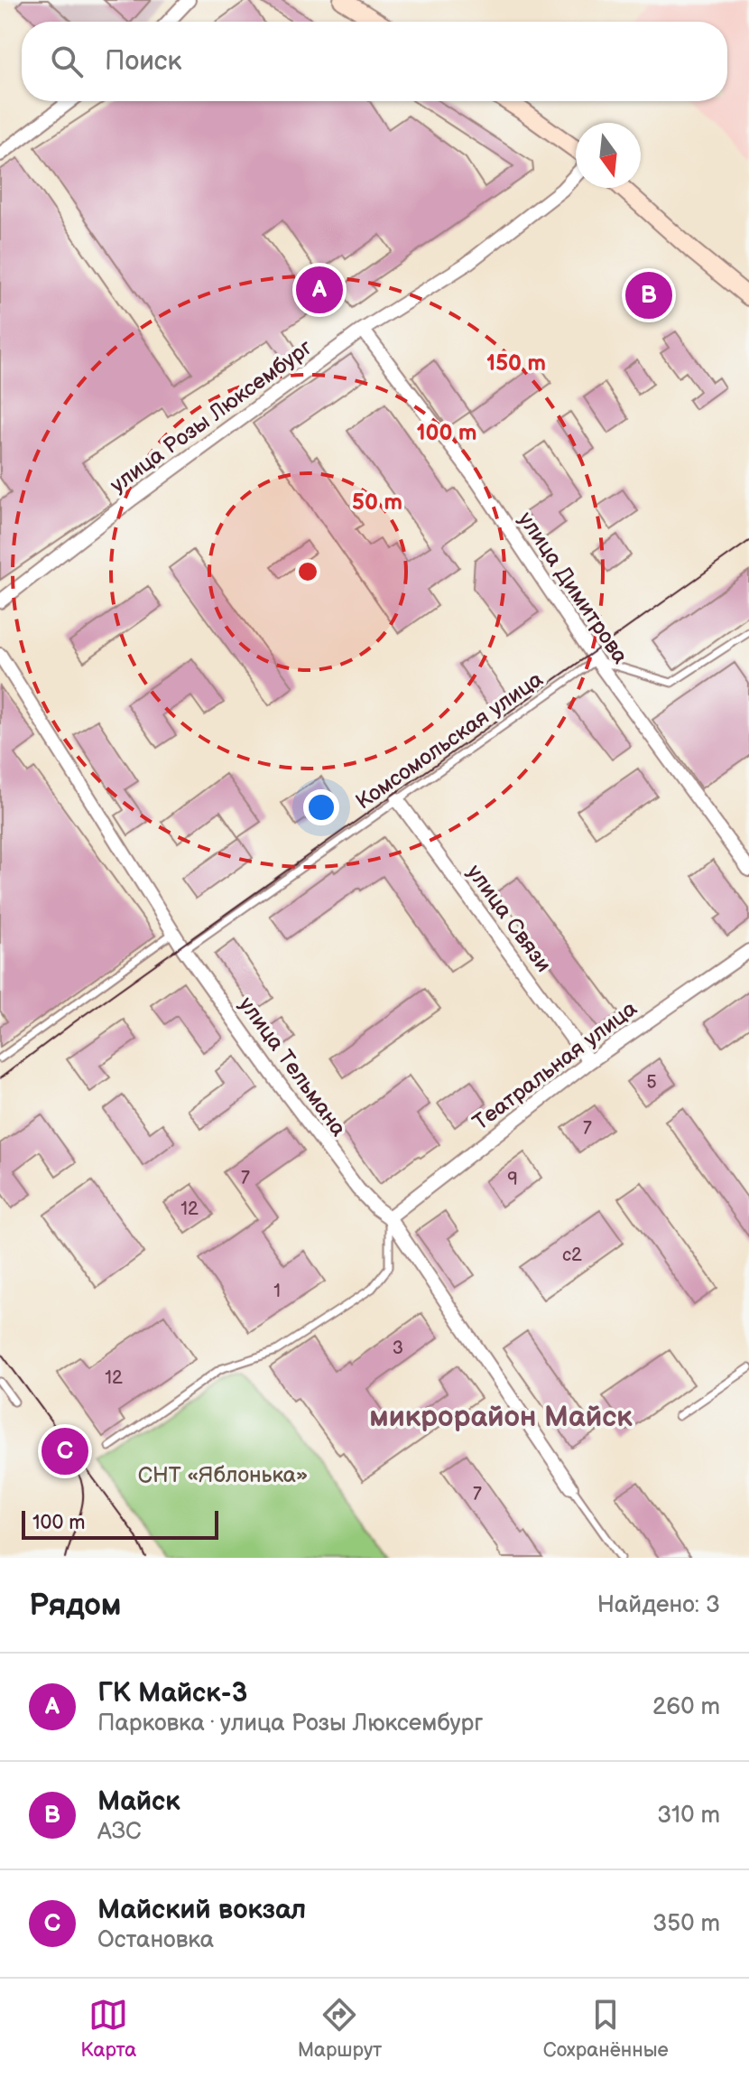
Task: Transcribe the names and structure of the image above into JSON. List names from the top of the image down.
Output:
{
  "streets": {
    "street": [
      "улица Розы Люксембург",
      "улица Димитрова",
      "улица Связи",
      "Театральная улица",
      "улица Тельмана"
    ],
    "lane": ["Комсомольская улица"]
  },
  "crossings": [
    ["улица Розы Люксембург", "улица Димитрова"],
    ["улица Димитрова", "Комсомольская улица"],
    ["Комсомольская улица", "улица Связи"],
    ["Комсомольская улица", "улица Тельмана"],
    ["улица Связи", "Театральная улица"],
    ["Театральная улица", "улица Тельмана"]
  ],
  "districts": ["микрорайон Майск"],
  "parks": ["СНТ «Яблонька»"],
  "house_numbers": [
    "5",
    "7",
    "7",
    "9",
    "12",
    "с2",
    "1",
    "3",
    "12",
    "7"
  ],
  "scale_bar": "100 m",
  "north": "bottom",
  "page": {
    "search": "Поиск",
    "pins": ["A", "B", "C"],
    "scale": "100 m",
    "heading": ["Рядом", "Найдено: 3"],
    "list": [
      {
        "mark": "A",
        "name": "ГК Майск-3",
        "note": "Парковка · улица Розы Люксембург",
        "value": "260 m"
      },
      {
        "mark": "B",
        "name": "Майск",
        "note": "АЗС",
        "value": "310 m"
      },
      {
        "mark": "C",
        "name": "Майский вокзал",
        "note": "Остановка",
        "value": "350 m"
      }
    ],
    "nav": ["Карта", "Маршрут", "Сохранённые"]
  },
  "rings": ["150 m", "100 m", "50 m"]
}
